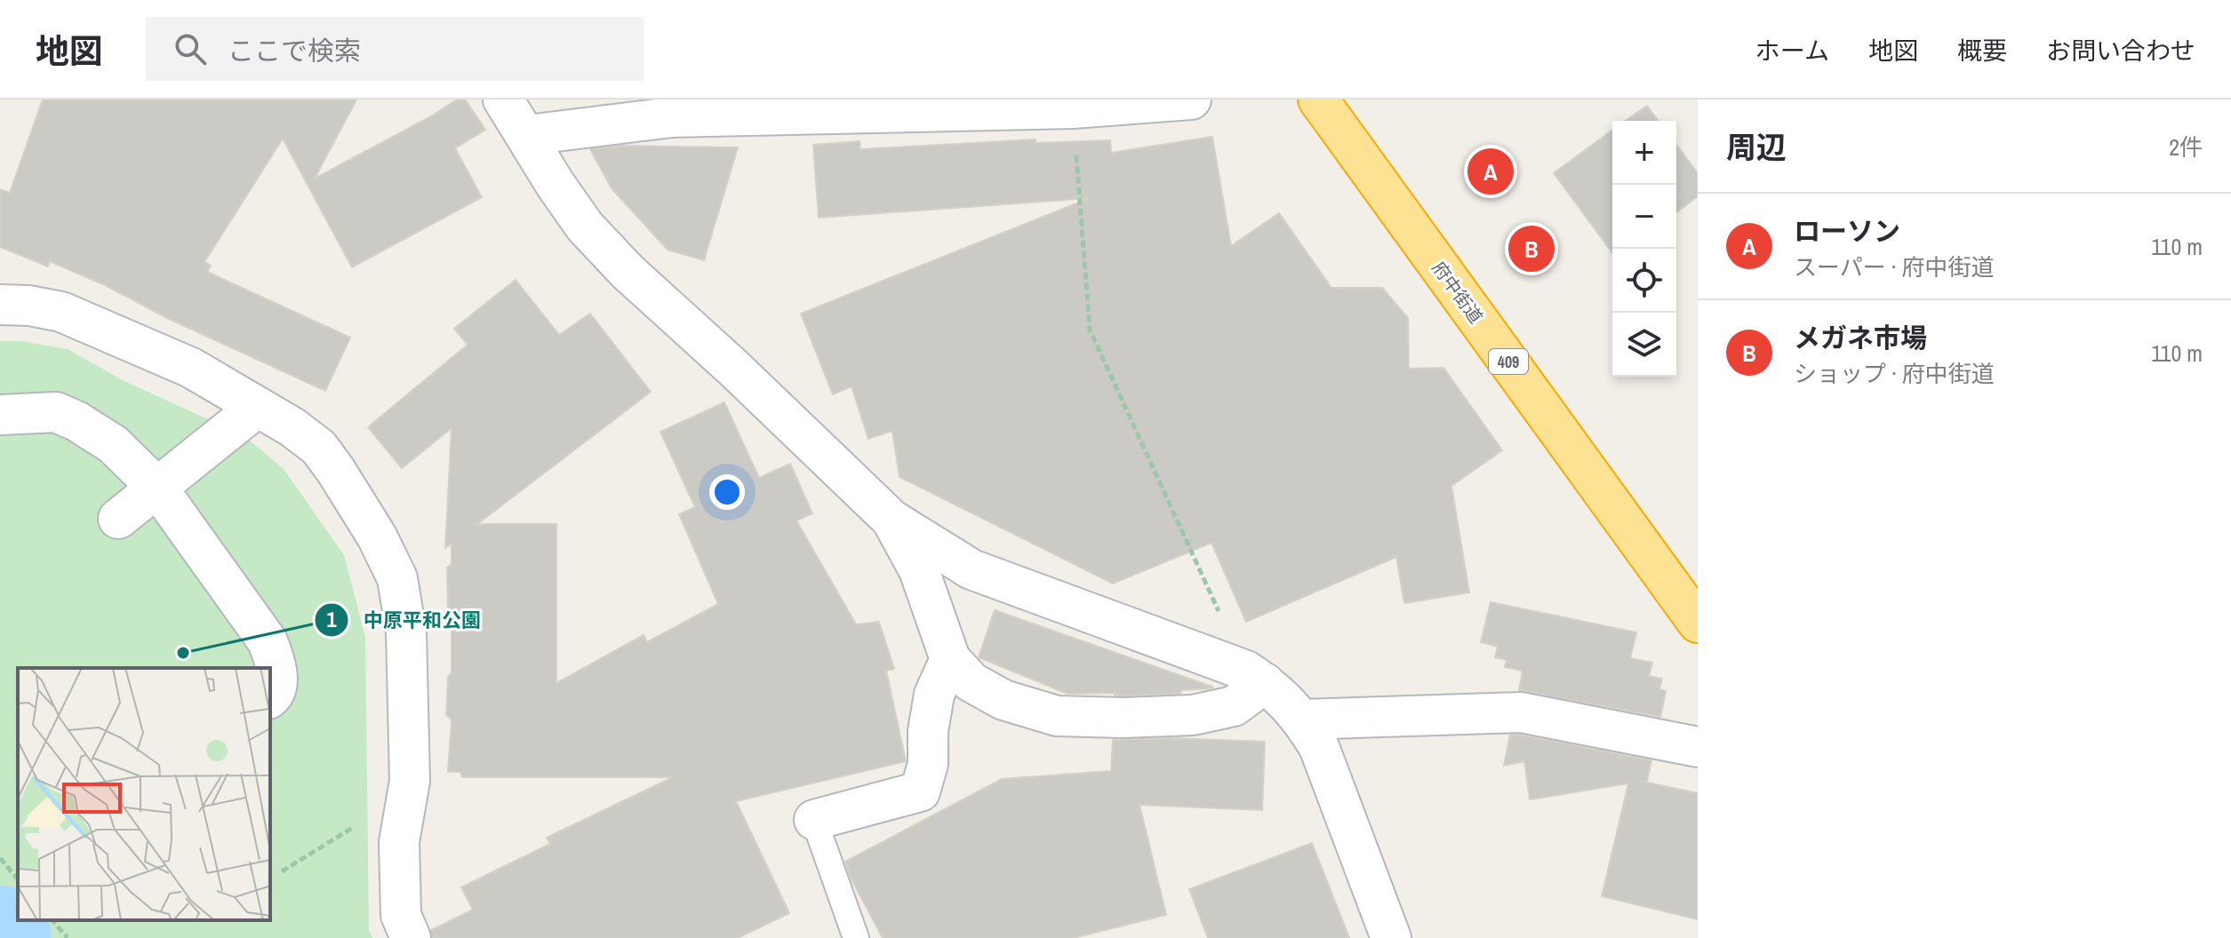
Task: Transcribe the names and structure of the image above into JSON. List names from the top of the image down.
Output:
{
  "streets": {
    "highway": ["府中街道", "409"]
  },
  "places": ["中原平和公園"],
  "page": {
    "header": "地図",
    "search": "ここで検索",
    "nav": [
      "ホーム",
      "地図",
      "概要",
      "お問い合わせ"
    ],
    "heading": ["周辺", "2件"],
    "map_buttons": ["+", "−"],
    "pins": ["A", "B"],
    "list": [
      {
        "mark": "A",
        "name": "ローソン",
        "note": "スーパー · 府中街道",
        "value": "110 m"
      },
      {
        "mark": "B",
        "name": "メガネ市場",
        "note": "ショップ · 府中街道",
        "value": "110 m"
      }
    ]
  }
}
